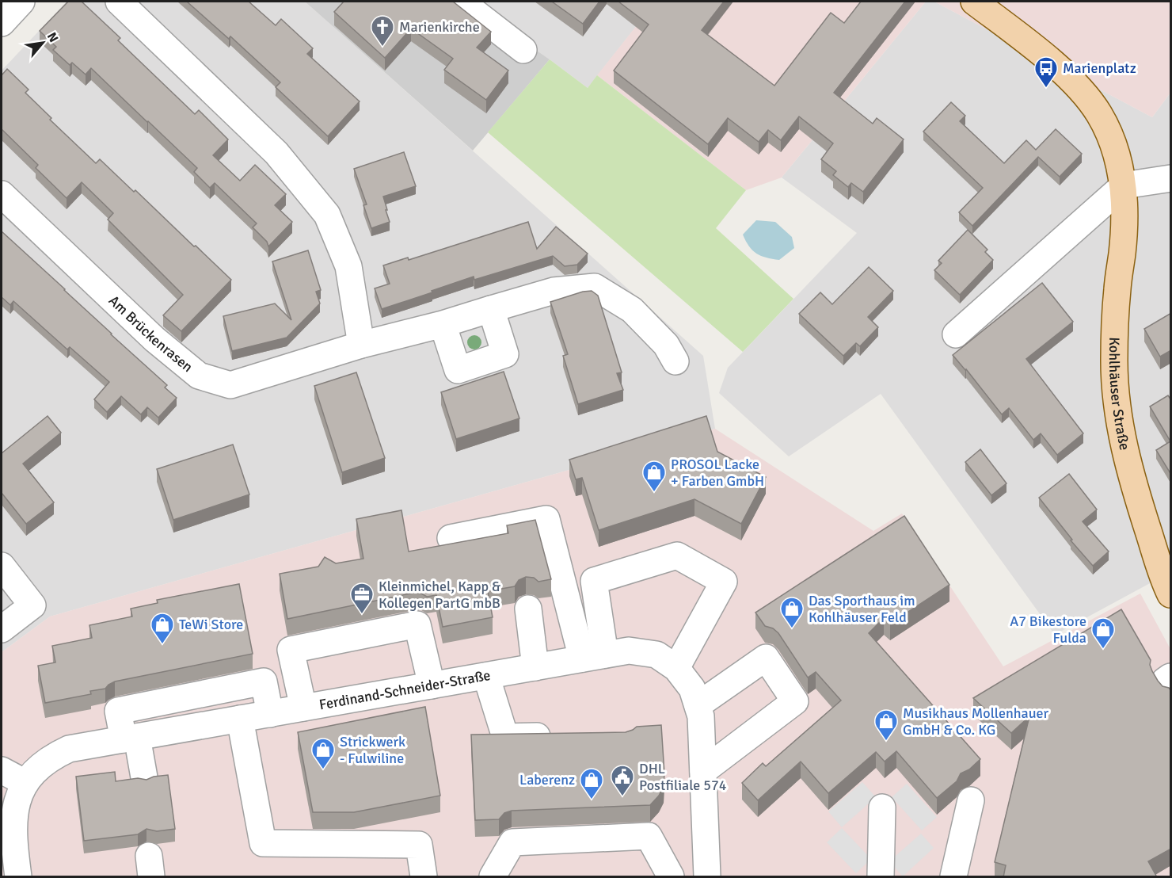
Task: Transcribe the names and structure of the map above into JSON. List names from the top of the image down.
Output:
{
  "streets": {
    "main road": ["Kohlhäuser Straße"],
    "street": ["Am Brückenrasen", "Ferdinand-Schneider-Straße"]
  },
  "places": {
    "church": ["Marienkirche"],
    "bus stop": ["Marienplatz"],
    "shop": [
      "PROSOL Lacke + Farben GmbH",
      "Das Sporthaus im Kohlhäuser Feld",
      "TeWi Store",
      "A7 Bikestore Fulda",
      "Musikhaus Mollenhauer GmbH & Co. KG",
      "Strickwerk - Fulwiline",
      "Laberenz"
    ],
    "office": ["Kleinmichel, Kapp & Kollegen PartG mbB"],
    "public building": ["DHL Postfiliale 574"]
  },
  "north": "top right"
}
